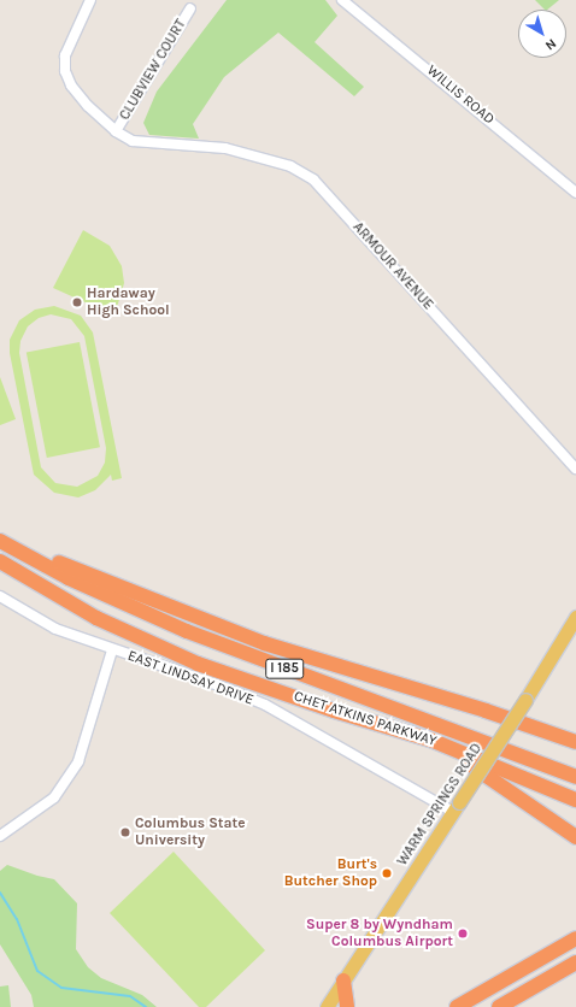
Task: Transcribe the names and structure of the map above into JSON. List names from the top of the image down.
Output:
{
  "streets": {
    "highway": ["I 185", "CHET ATKINS PARKWAY"],
    "main road": ["WARM SPRINGS ROAD"],
    "street": [
      "CLUBVIEW COURT",
      "WILLIS ROAD",
      "ARMOUR AVENUE",
      "EAST LINDSAY DRIVE"
    ]
  },
  "crossings": [
    ["CLUBVIEW COURT", "ARMOUR AVENUE"],
    ["EAST LINDSAY DRIVE", "WARM SPRINGS ROAD"]
  ],
  "places": [
    "Hardaway High School",
    "Columbus State University",
    "Burt's Butcher Shop",
    "Super 8 by Wyndham Columbus Airport"
  ],
  "north": "bottom right"
}
